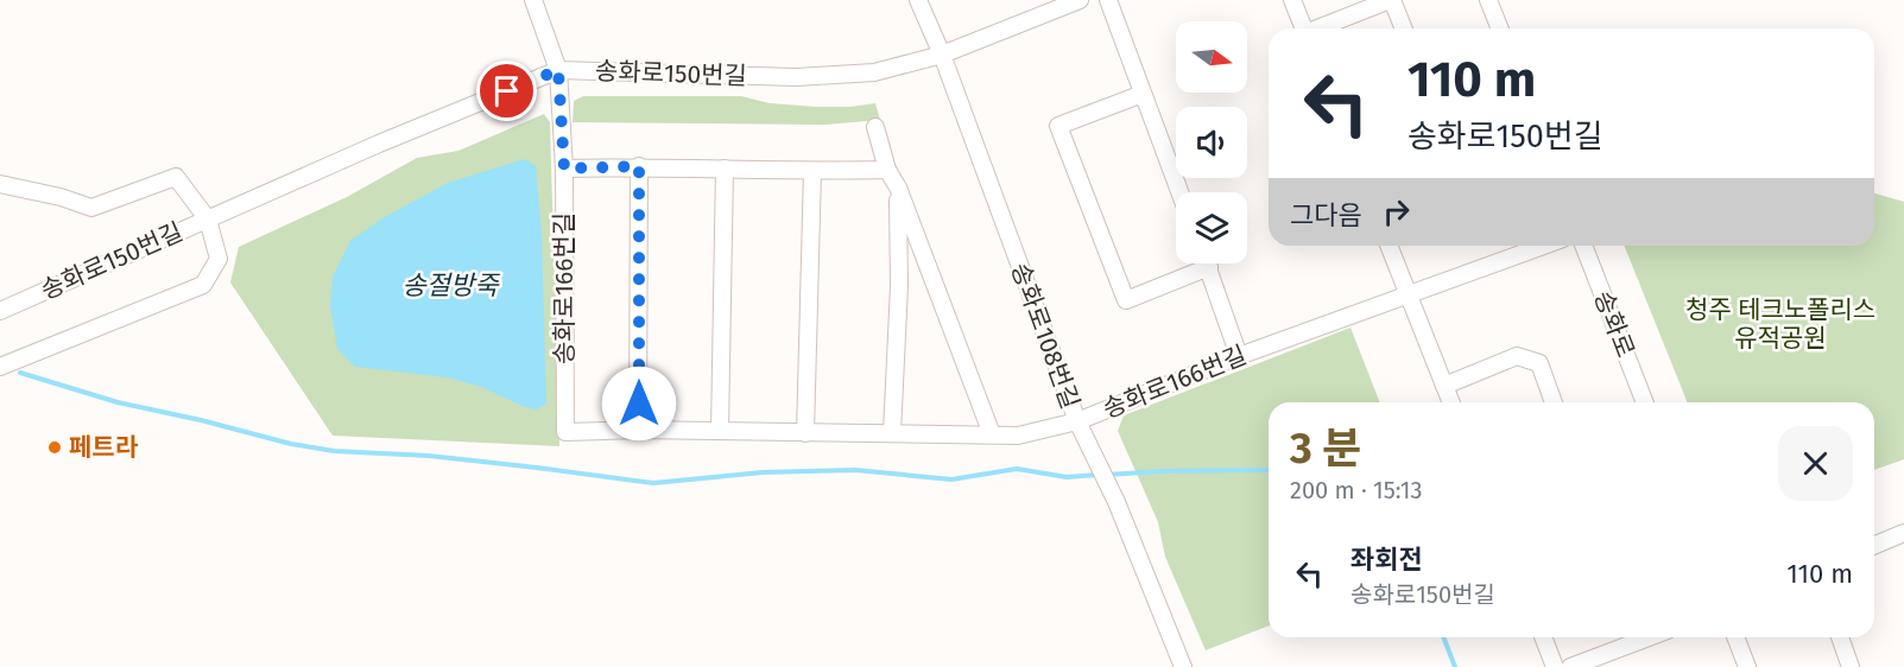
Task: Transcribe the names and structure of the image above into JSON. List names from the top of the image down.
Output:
{
  "streets": {
    "street": [
      "송화로150번길",
      "송화로166번길",
      "송화로",
      "송화로108번길"
    ]
  },
  "crossings": [
    ["송화로150번길", "송화로166번길"],
    ["송화로150번길", "송화로108번길"],
    ["송화로166번길", "송화로108번길"]
  ],
  "water": ["송절방죽"],
  "parks": ["청주 테크노폴리스 유적공원"],
  "places": ["페트라"],
  "north": "right",
  "page": {
    "turn": ["110 m", "송화로150번길"],
    "then": "그다음",
    "heading": ["3 분", "200 m · 15:13"],
    "list": [
      {
        "name": "좌회전",
        "note": "송화로150번길",
        "value": "110 m"
      }
    ]
  }
}
